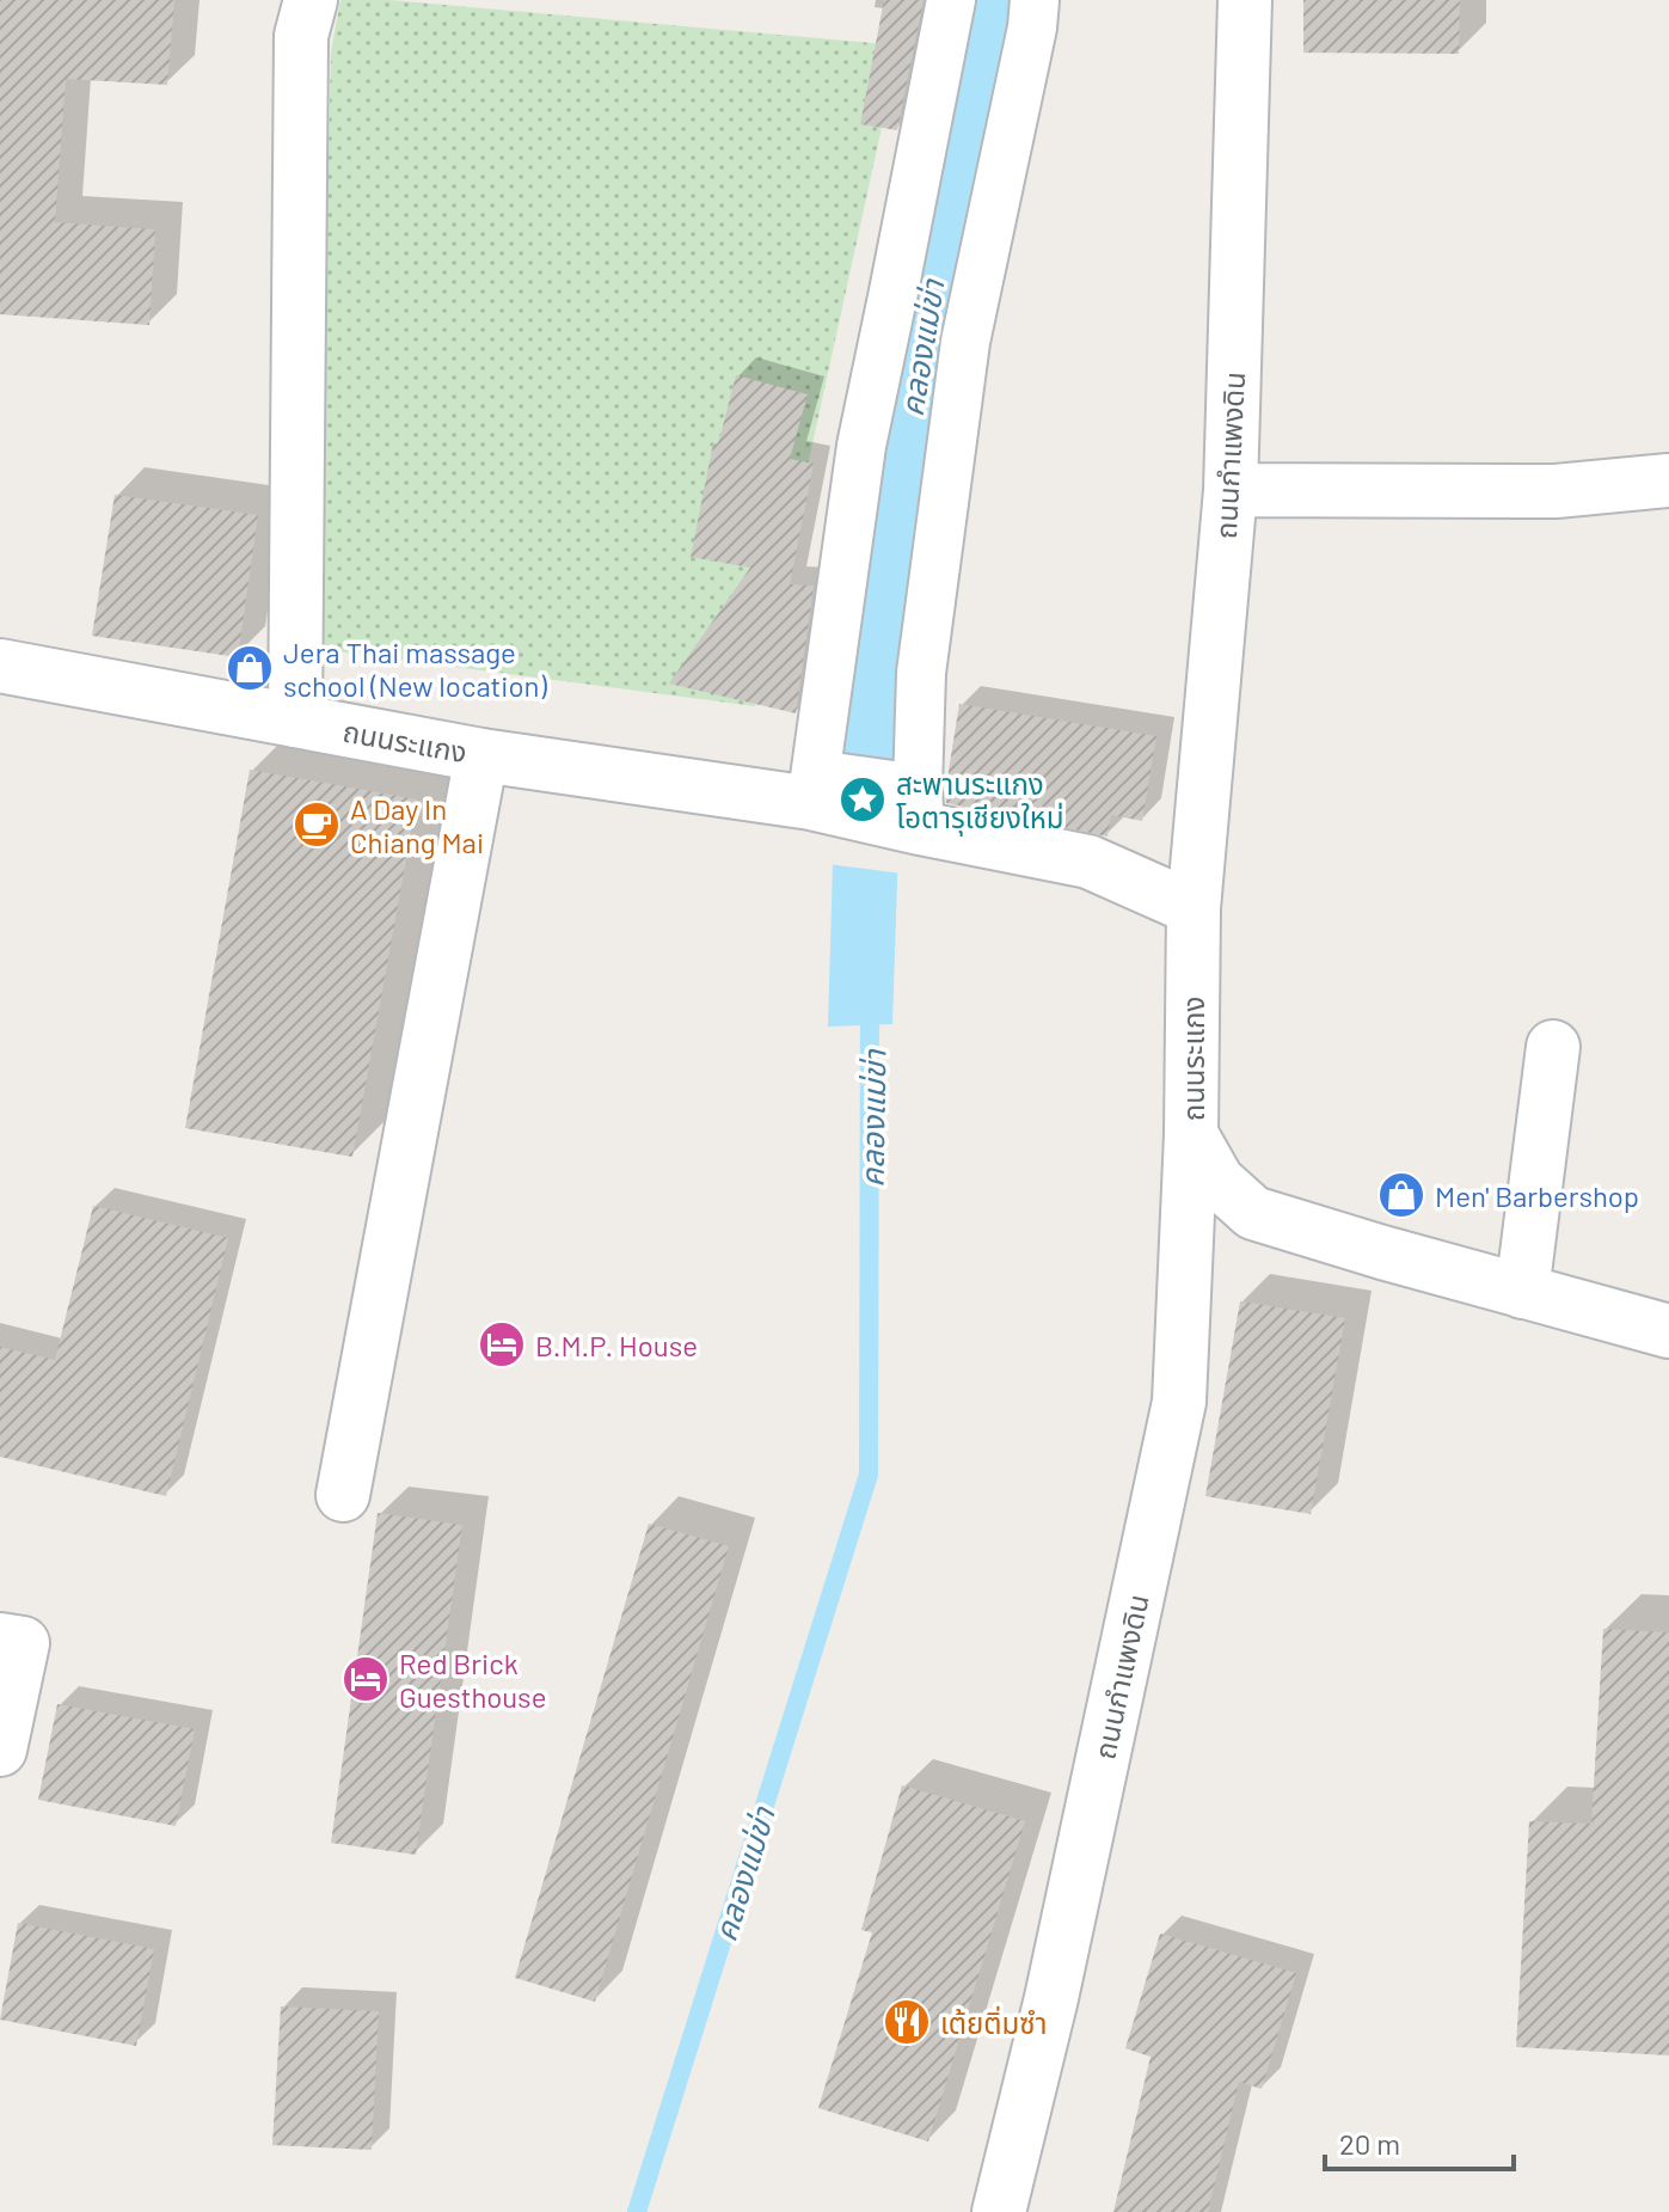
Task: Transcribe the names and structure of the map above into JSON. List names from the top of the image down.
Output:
{
  "streets": {
    "street": ["ถนนกำแพงดิน", "ถนนระแกง"]
  },
  "crossings": [
    ["ถนนกำแพงดิน", "ถนนระแกง"]
  ],
  "water": ["คลองแม่ข่า"],
  "places": {
    "shop": ["Jera Thai massage school (New location)", "Men' Barbershop"],
    "place": ["สะพานระแกง โอตารุเชียงใหม่"],
    "cafe": ["A Day In Chiang Mai"],
    "hotel": ["B.M.P. House", "Red Brick Guesthouse"],
    "restaurant": ["เต้ยติ่มซำ"]
  },
  "scale_bar": "20 m"
}
